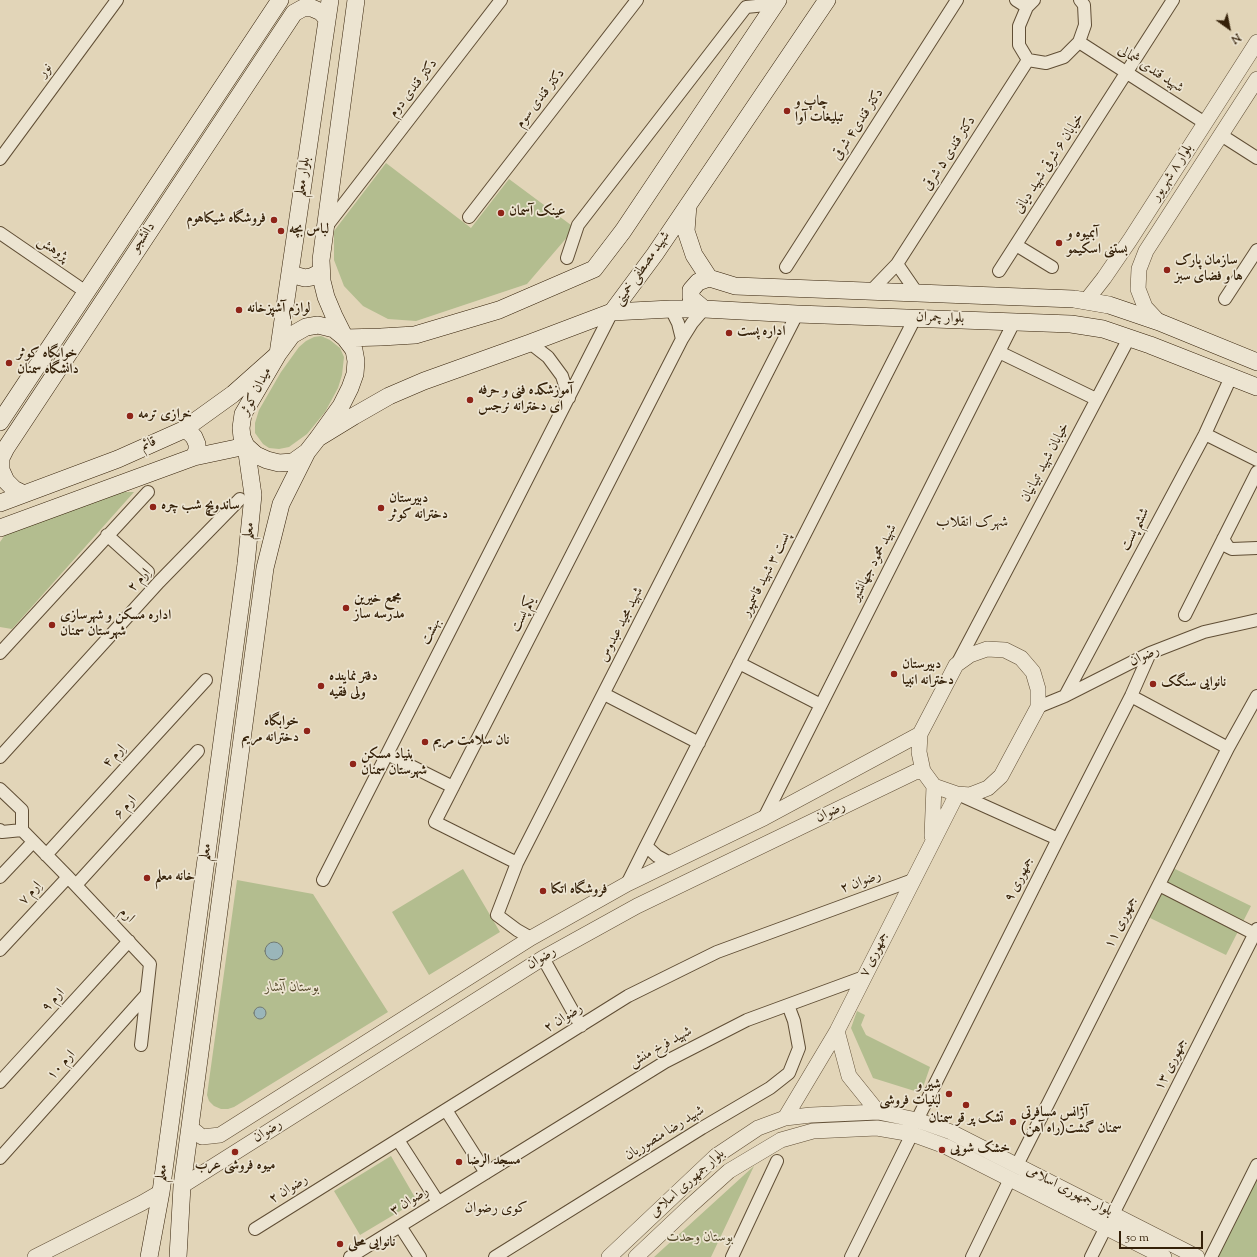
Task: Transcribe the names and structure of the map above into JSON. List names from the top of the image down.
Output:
{
  "streets": {
    "main road": [
      "بلوار معلم",
      "دانشجو",
      "شهید مصطفی خمینی",
      "بلوار چمران",
      "میدان کوثر",
      "قائم",
      "معلم"
    ],
    "street": [
      "شهید قندی شمالی",
      "نور",
      "دکتر قندی دوم",
      "دکتر قندی سوم",
      "دکتر قندی۴ شرقی",
      "دکتر قندی ۵ شرقی",
      "خیابان ۶ شرقی شهید دیانی",
      "بلوار ۸ شهریور",
      "پژوهش",
      "خیابان شهید تبیانیان",
      "ششم پست",
      "شهید محمود جهانشیر",
      "پست ۳ شهید قاسمپور",
      "اِرم ۲",
      "یکم پست",
      "شهید مجید عبدوس",
      "بهشت",
      "رضوان",
      "اِرم ۴",
      "ارم ۶",
      "جمهوری ۹",
      "رضوان ۲",
      "اِرم ۷",
      "ارم",
      "جمهوری ۱۱",
      "جمهوری ۷",
      "ارم ۹",
      "شهید فرخ منش",
      "جمهوری ۱۳",
      "ارم ۱۰",
      "شهید رضا منصوریان",
      "بلوار جمهوری اسلامی",
      "رضوان ۳"
    ]
  },
  "crossings": [
    ["شهید قندی شمالی", "خیابان ۶ شرقی شهید دیانی"],
    ["شهید قندی شمالی", "بلوار ۸ شهریور"],
    ["دکتر قندی دوم", "بلوار معلم"],
    ["دکتر قندی ۵ شرقی", "بلوار چمران"],
    ["بلوار ۸ شهریور", "بلوار چمران"],
    ["بلوار معلم", "دانشجو"],
    ["بلوار معلم", "شهید مصطفی خمینی"],
    ["بلوار معلم", "میدان کوثر"],
    ["بلوار معلم", "قائم"],
    ["بلوار معلم", "معلم"],
    ["دانشجو", "پژوهش"],
    ["دانشجو", "قائم"],
    ["شهید مصطفی خمینی", "بلوار چمران"],
    ["شهید مصطفی خمینی", "میدان کوثر"],
    ["شهید مصطفی خمینی", "قائم"],
    ["شهید مصطفی خمینی", "معلم"],
    ["شهید مصطفی خمینی", "بهشت"],
    ["بلوار چمران", "خیابان شهید تبیانیان"],
    ["بلوار چمران", "ششم پست"],
    ["بلوار چمران", "شهید محمود جهانشیر"],
    ["بلوار چمران", "پست ۳ شهید قاسمپور"],
    ["بلوار چمران", "یکم پست"],
    ["بلوار چمران", "شهید مجید عبدوس"],
    ["بلوار چمران", "بهشت"],
    ["میدان کوثر", "قائم"],
    ["میدان کوثر", "معلم"],
    ["قائم", "معلم"],
    ["خیابان شهید تبیانیان", "رضوان"],
    ["خیابان شهید تبیانیان", "جمهوری ۷"],
    ["ششم پست", "رضوان"],
    ["معلم", "رضوان"],
    ["شهید محمود جهانشیر", "رضوان"],
    ["پست ۳ شهید قاسمپور", "رضوان"],
    ["یکم پست", "شهید مجید عبدوس"],
    ["شهید مجید عبدوس", "رضوان"],
    ["رضوان", "جمهوری ۹"],
    ["رضوان", "جمهوری ۷"],
    ["اِرم ۴", "ارم"],
    ["ارم ۶", "اِرم ۷"],
    ["ارم ۶", "ارم"],
    ["جمهوری ۹", "بلوار جمهوری اسلامی"],
    ["رضوان ۲", "جمهوری ۷"],
    ["اِرم ۷", "ارم"],
    ["ارم", "ارم ۹"],
    ["ارم", "ارم ۱۰"],
    ["جمهوری ۱۱", "بلوار جمهوری اسلامی"],
    ["جمهوری ۷", "شهید فرخ منش"],
    ["جمهوری ۷", "بلوار جمهوری اسلامی"],
    ["شهید فرخ منش", "شهید رضا منصوریان"],
    ["شهید فرخ منش", "رضوان ۳"],
    ["جمهوری ۱۳", "بلوار جمهوری اسلامی"]
  ],
  "districts": ["شهرک انقلاب", "کوی رضوان"],
  "parks": ["بوستان آبشار", "بوستان وحدت"],
  "places": [
    "چاپ و تبلیغات آوا",
    "عینک آسمان",
    "فروشگاه شیکاهوم",
    "لباس بچه",
    "آبمیوه و بستنی اسکیمو",
    "سازمان پارک ها و فضای سبز",
    "لوازم آشپزخانه",
    "اداره پست",
    "خوابگاه کوثر دانشگاه سمنان",
    "آموزشکده فنی و حرفه ای دخترانه نرجس",
    "خرازی ترمه",
    "ساندویچ شب چره",
    "دبیرستان دخترانه کوثر",
    "مجمع خیرین مدرسه ساز",
    "اداره مسکن و شهرسازی شهرستان سمنان",
    "دبیرستان دخترانه انبیا",
    "نانوایی سنگک",
    "دفتر نماینده ولی فقیه",
    "خوابگاه دخترانه مریم",
    "نان سلامت مریم",
    "بنیاد مسکن شهرستان سمنان",
    "خانه معلم",
    "فروشگاه اتکا",
    "شیر و لبنیات فروشی",
    "تشک پر قو سمنان",
    "آژانس مسافرتی سمنان گشت(راه آهن)",
    "خشک شویی",
    "میوه فروشی عرب",
    "مسجد الرضا",
    "نانوایی محلی"
  ],
  "scale_bar": "50 m",
  "north": "bottom right"
}
